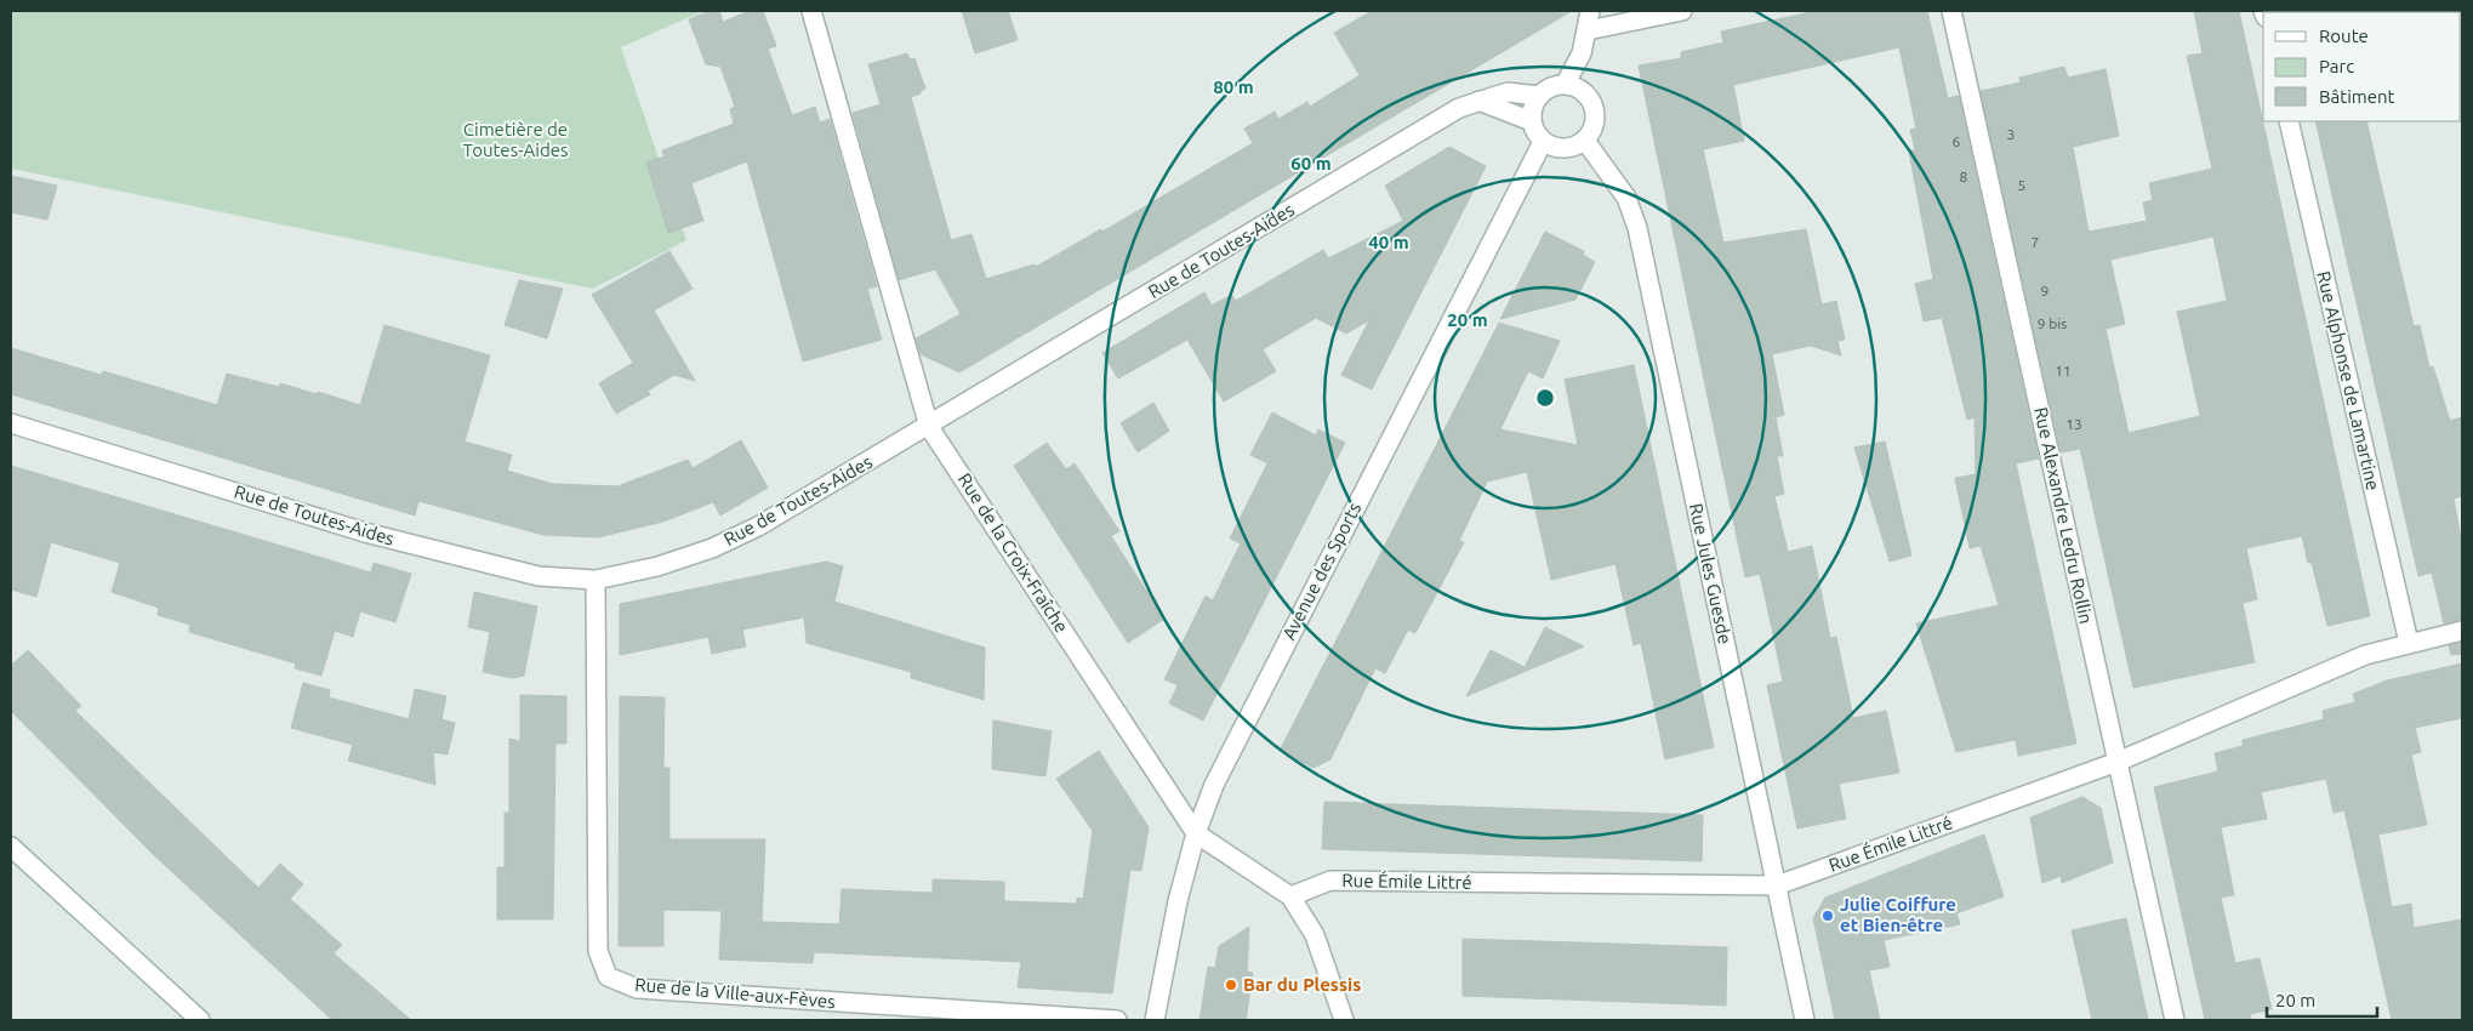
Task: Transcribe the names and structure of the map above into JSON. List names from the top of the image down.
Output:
{
  "streets": {
    "street": [
      "Rue de Toutes-Aides",
      "Rue Alphonse de Lamartine",
      "Rue Alexandre Ledru Rollin",
      "Rue de la Croix-Fraîche",
      "Avenue des Sports",
      "Rue Jules Guesde",
      "Rue Émile Littré",
      "Rue de la Ville-aux-Fèves"
    ]
  },
  "crossings": [
    ["Rue de Toutes-Aides", "Rue de la Croix-Fraîche"],
    ["Rue de Toutes-Aides", "Avenue des Sports"],
    ["Rue de Toutes-Aides", "Rue Jules Guesde"],
    ["Rue de Toutes-Aides", "Rue de la Ville-aux-Fèves"],
    ["Rue Alphonse de Lamartine", "Rue Émile Littré"],
    ["Rue Alexandre Ledru Rollin", "Rue Émile Littré"],
    ["Rue de la Croix-Fraîche", "Avenue des Sports"],
    ["Rue de la Croix-Fraîche", "Rue Émile Littré"],
    ["Avenue des Sports", "Rue Jules Guesde"],
    ["Rue Jules Guesde", "Rue Émile Littré"]
  ],
  "parks": ["Cimetière de Toutes-Aides"],
  "places": ["Julie Coiffure et Bien-être", "Bar du Plessis"],
  "house_numbers": [
    "3",
    "6",
    "8",
    "5",
    "7",
    "9",
    "9 bis",
    "11",
    "13"
  ],
  "legend": ["Route", "Parc", "Bâtiment"],
  "scale_bar": "20 m",
  "rings": [
    "80 m",
    "60 m",
    "40 m",
    "20 m"
  ]
}
